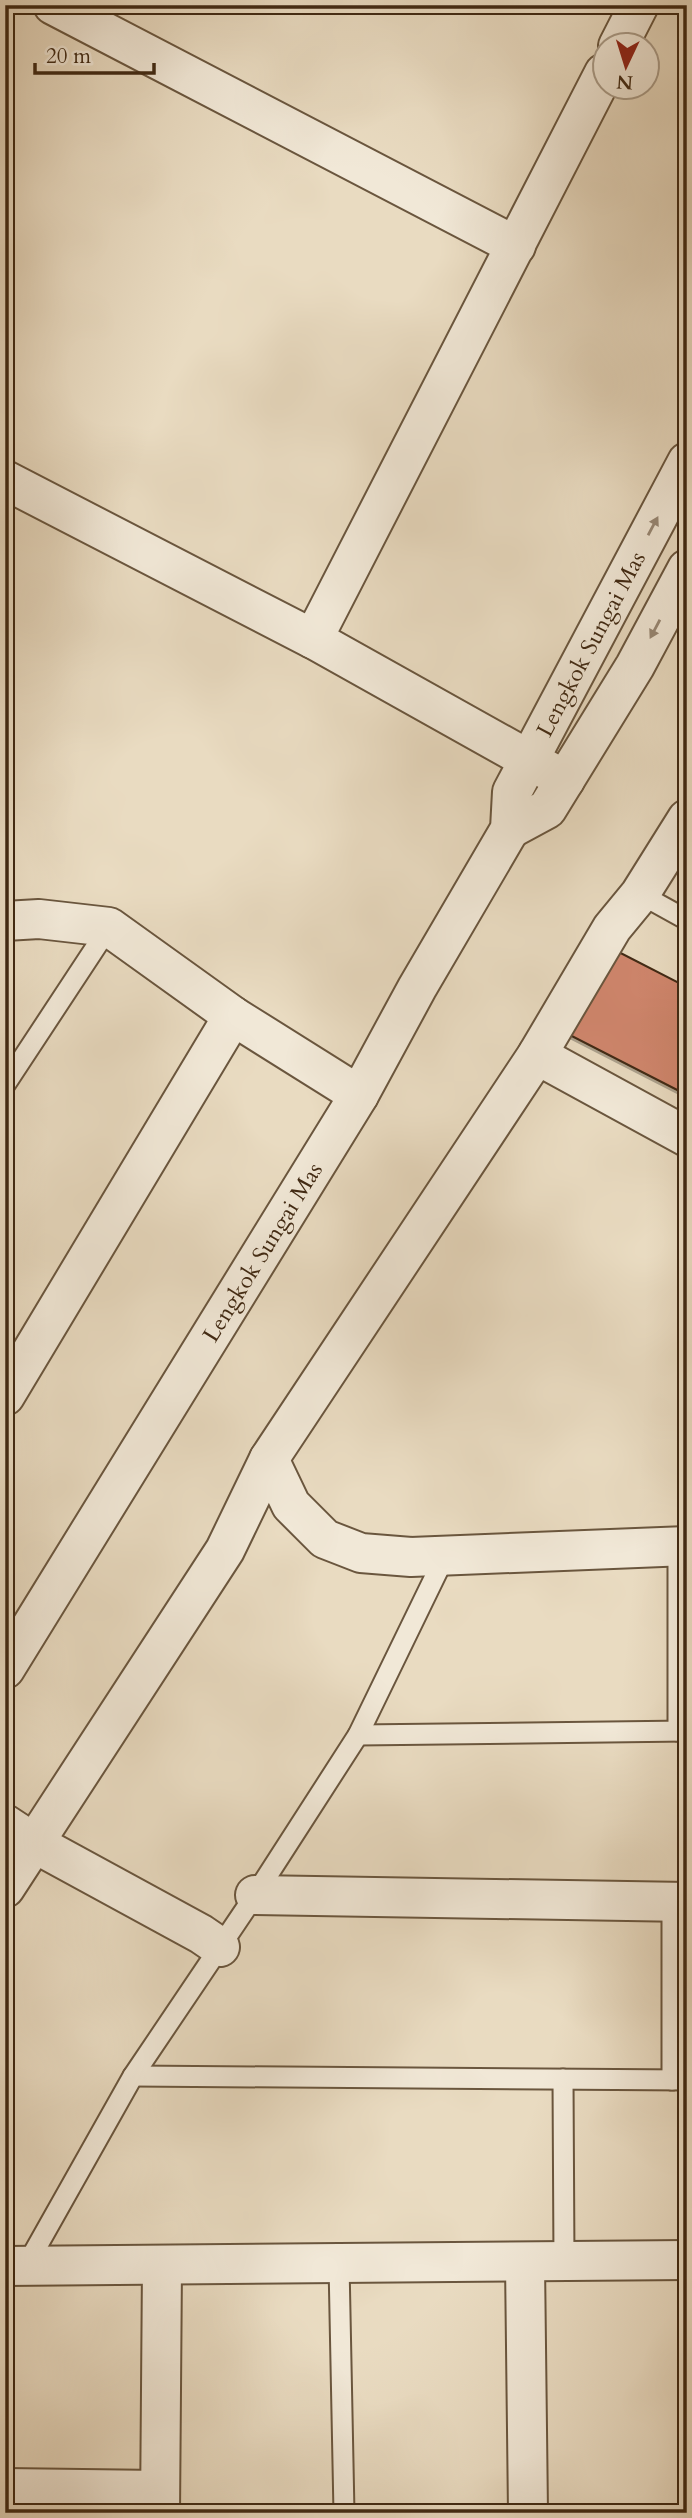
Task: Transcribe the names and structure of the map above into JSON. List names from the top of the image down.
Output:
{
  "streets": {
    "street": ["Lengkok Sungai Mas"]
  },
  "scale_bar": "20 m",
  "north": "bottom"
}
